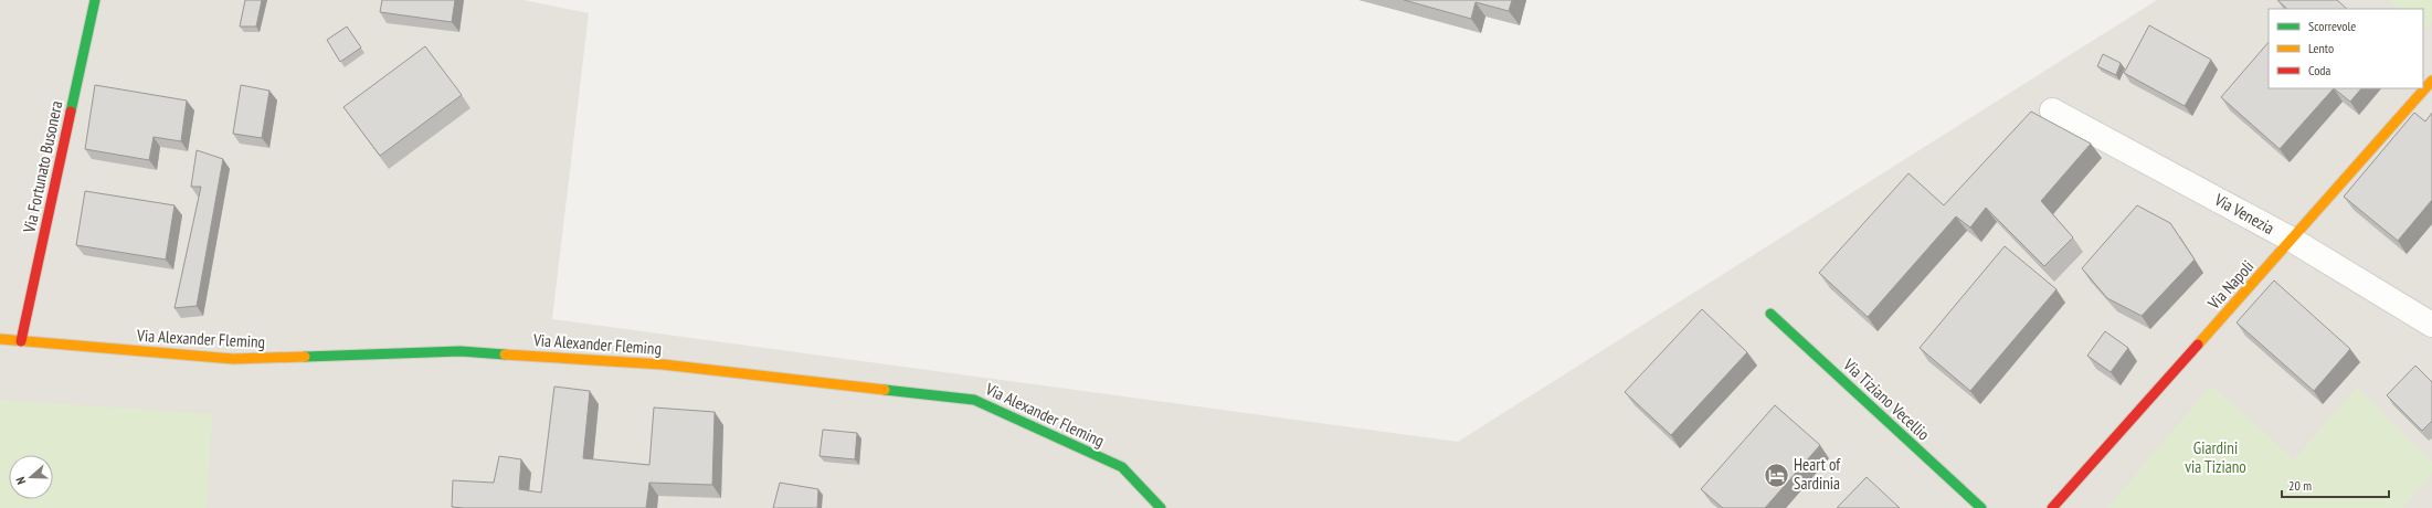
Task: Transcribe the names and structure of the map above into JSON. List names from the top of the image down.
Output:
{
  "streets": {
    "street": [
      "Via Fortunato Busonera",
      "Via Venezia",
      "Via Napoli",
      "Via Alexander Fleming",
      "Via Tiziano Vecellio"
    ]
  },
  "crossings": [
    ["Via Fortunato Busonera", "Via Alexander Fleming"],
    ["Via Venezia", "Via Napoli"]
  ],
  "parks": ["Giardini via Tiziano"],
  "places": {
    "hotel": ["Heart of Sardinia"]
  },
  "legend": ["Scorrevole", "Lento", "Coda"],
  "scale_bar": "20 m",
  "north": "left"
}
